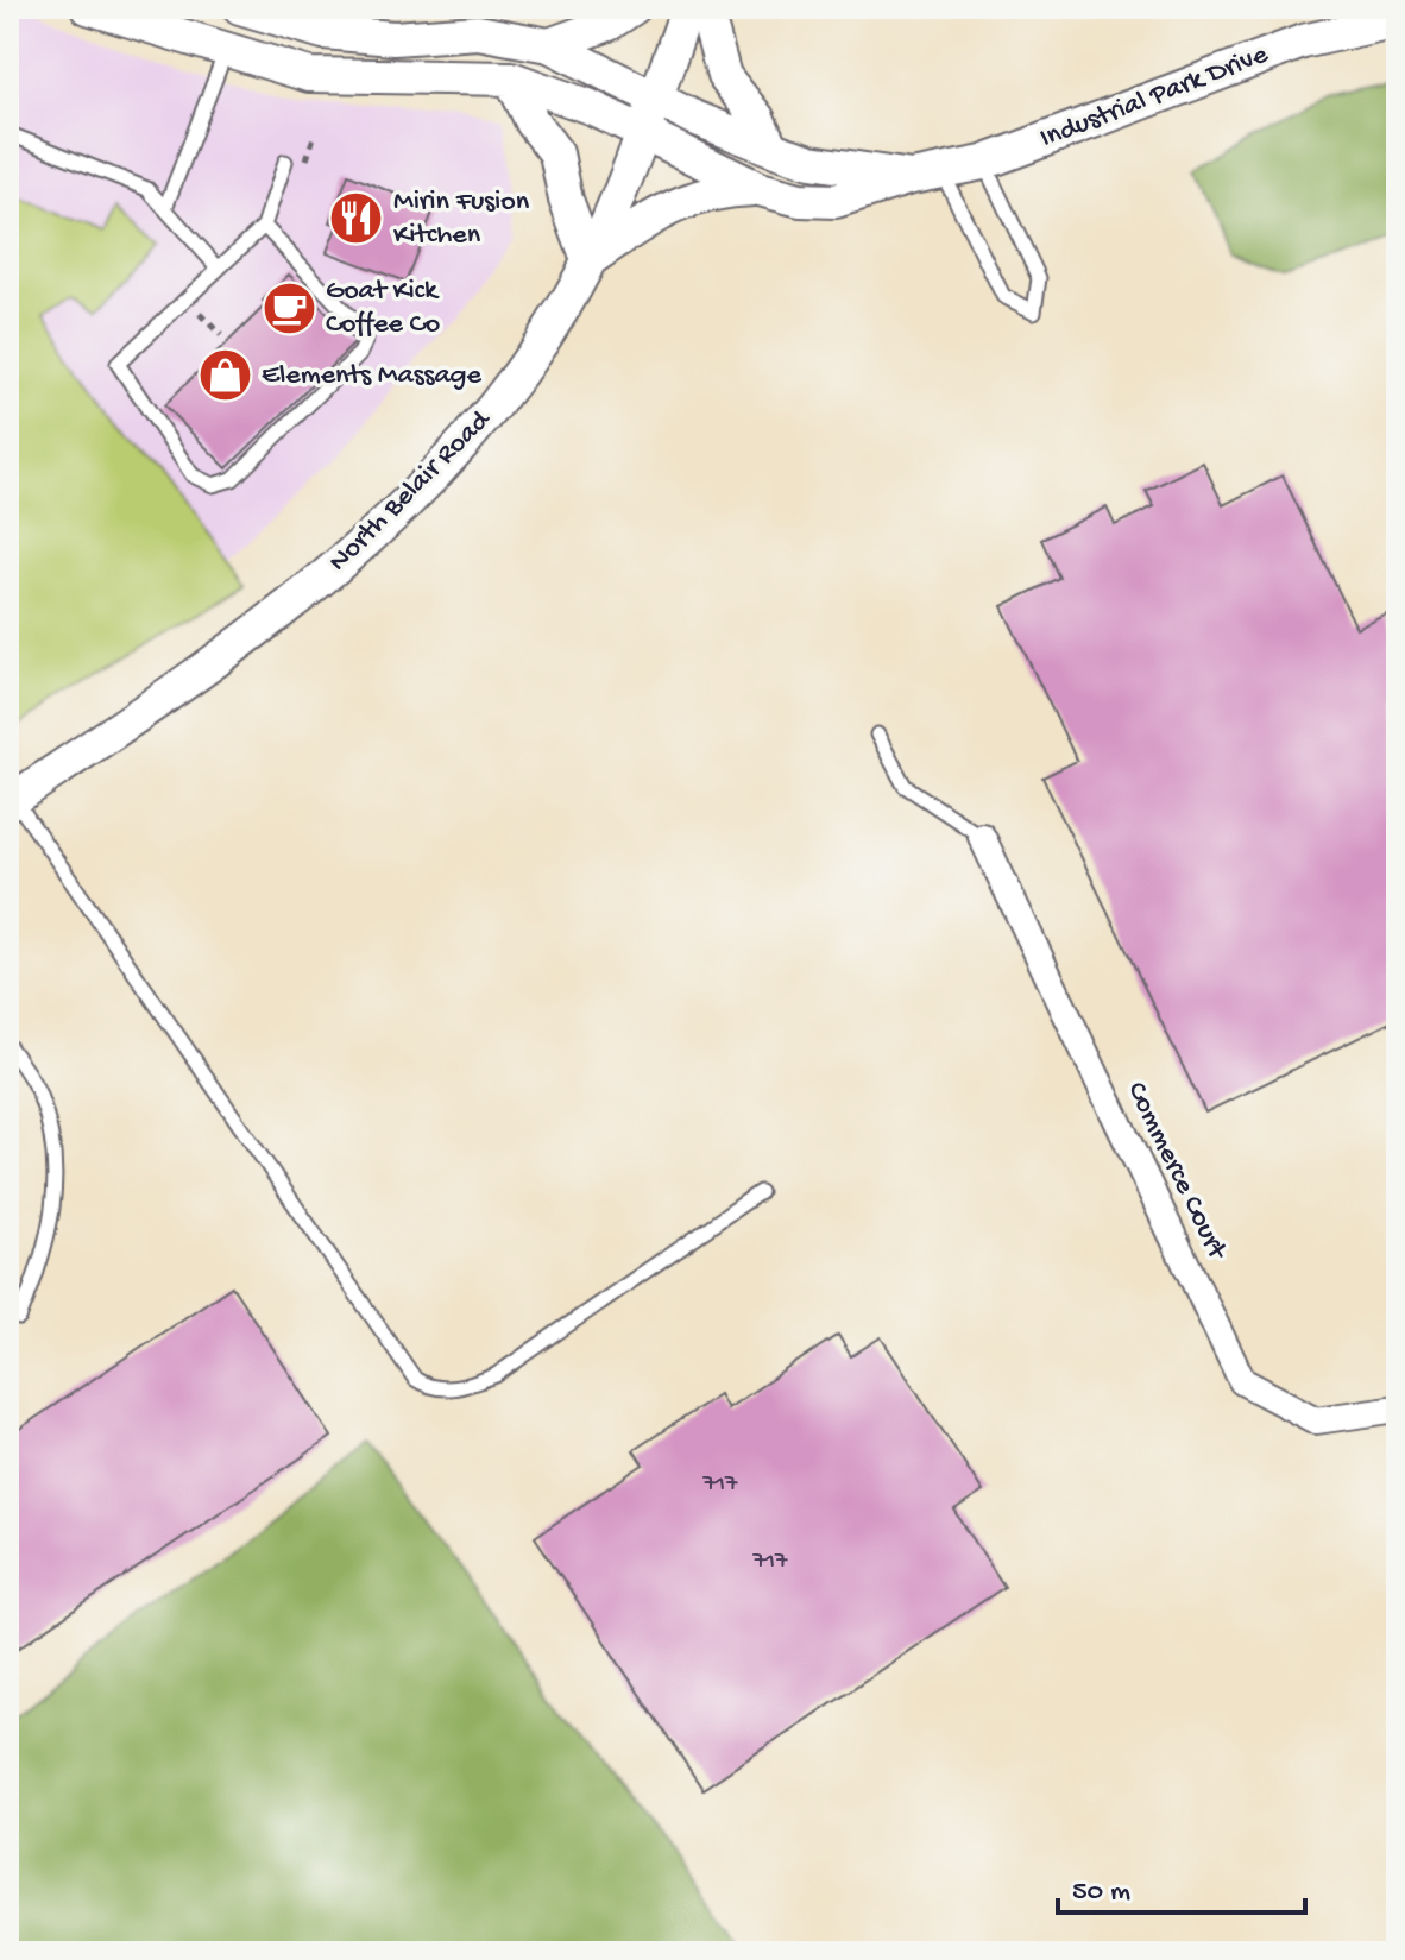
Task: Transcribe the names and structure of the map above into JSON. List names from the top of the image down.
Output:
{
  "streets": {
    "street": ["Industrial Park Drive", "North Belair Road", "Commerce Court"]
  },
  "crossings": [
    ["Industrial Park Drive", "North Belair Road"]
  ],
  "places": {
    "restaurant": ["Mirin Fusion Kitchen"],
    "cafe": ["Goat Kick Coffee Co"],
    "shop": ["Elements Massage"]
  },
  "house_numbers": ["717", "717"],
  "scale_bar": "50 m"
}
